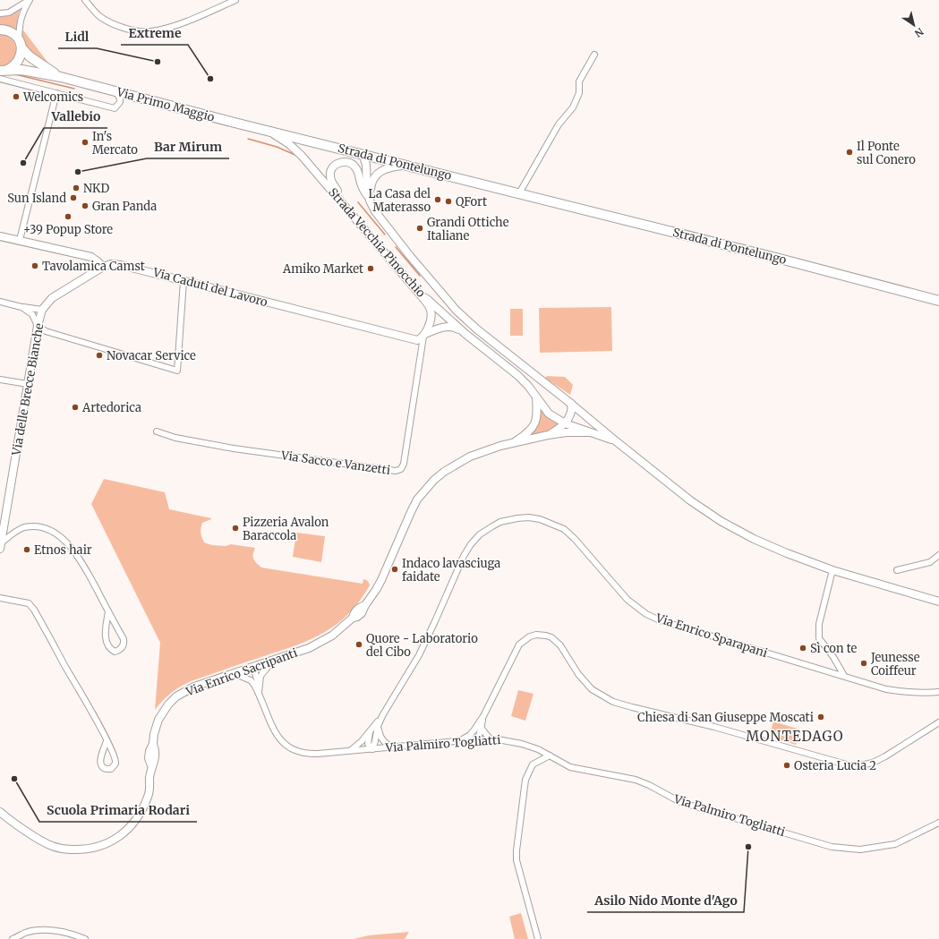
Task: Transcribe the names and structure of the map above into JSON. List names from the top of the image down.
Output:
{
  "streets": {
    "main road": ["Via Primo Maggio", "Strada di Pontelungo"],
    "street": [
      "Strada Vecchia Pinocchio",
      "Via Caduti del Lavoro",
      "Via delle Brecce Bianche",
      "Via Sacco e Vanzetti",
      "Via Enrico Sparapani",
      "Via Enrico Sacripanti",
      "Via Palmiro Togliatti"
    ]
  },
  "crossings": [
    ["Via Primo Maggio", "Strada di Pontelungo"],
    ["Via Primo Maggio", "Strada Vecchia Pinocchio"],
    ["Strada di Pontelungo", "Strada Vecchia Pinocchio"],
    ["Strada Vecchia Pinocchio", "Via Sacco e Vanzetti"],
    ["Strada Vecchia Pinocchio", "Via Enrico Sacripanti"],
    ["Via Caduti del Lavoro", "Via delle Brecce Bianche"],
    ["Via Caduti del Lavoro", "Via Sacco e Vanzetti"],
    ["Via Enrico Sparapani", "Via Palmiro Togliatti"],
    ["Via Enrico Sacripanti", "Via Palmiro Togliatti"]
  ],
  "districts": ["MONTEDAGO"],
  "places": [
    "Lidl",
    "Extreme",
    "Welcomics",
    "In's Mercato",
    "Il Ponte sul Conero",
    "Vallebio",
    "Bar Mirum",
    "NKD",
    "Sun Island",
    "La Casa del Materasso",
    "QFort",
    "Gran Panda",
    "+39 Popup Store",
    "Grandi Ottiche Italiane",
    "Tavolamica Camst",
    "Amiko Market",
    "Novacar Service",
    "Artedorica",
    "Pizzeria Avalon Baraccola",
    "Etnos hair",
    "Indaco lavasciuga faidate",
    "Quore - Laboratorio del Cibo",
    "Sì con te",
    "Jeunesse Coiffeur",
    "Chiesa di San Giuseppe Moscati",
    "Osteria Lucia 2",
    "Scuola Primaria Rodari",
    "Asilo Nido Monte d'Ago"
  ],
  "north": "bottom right"
}
